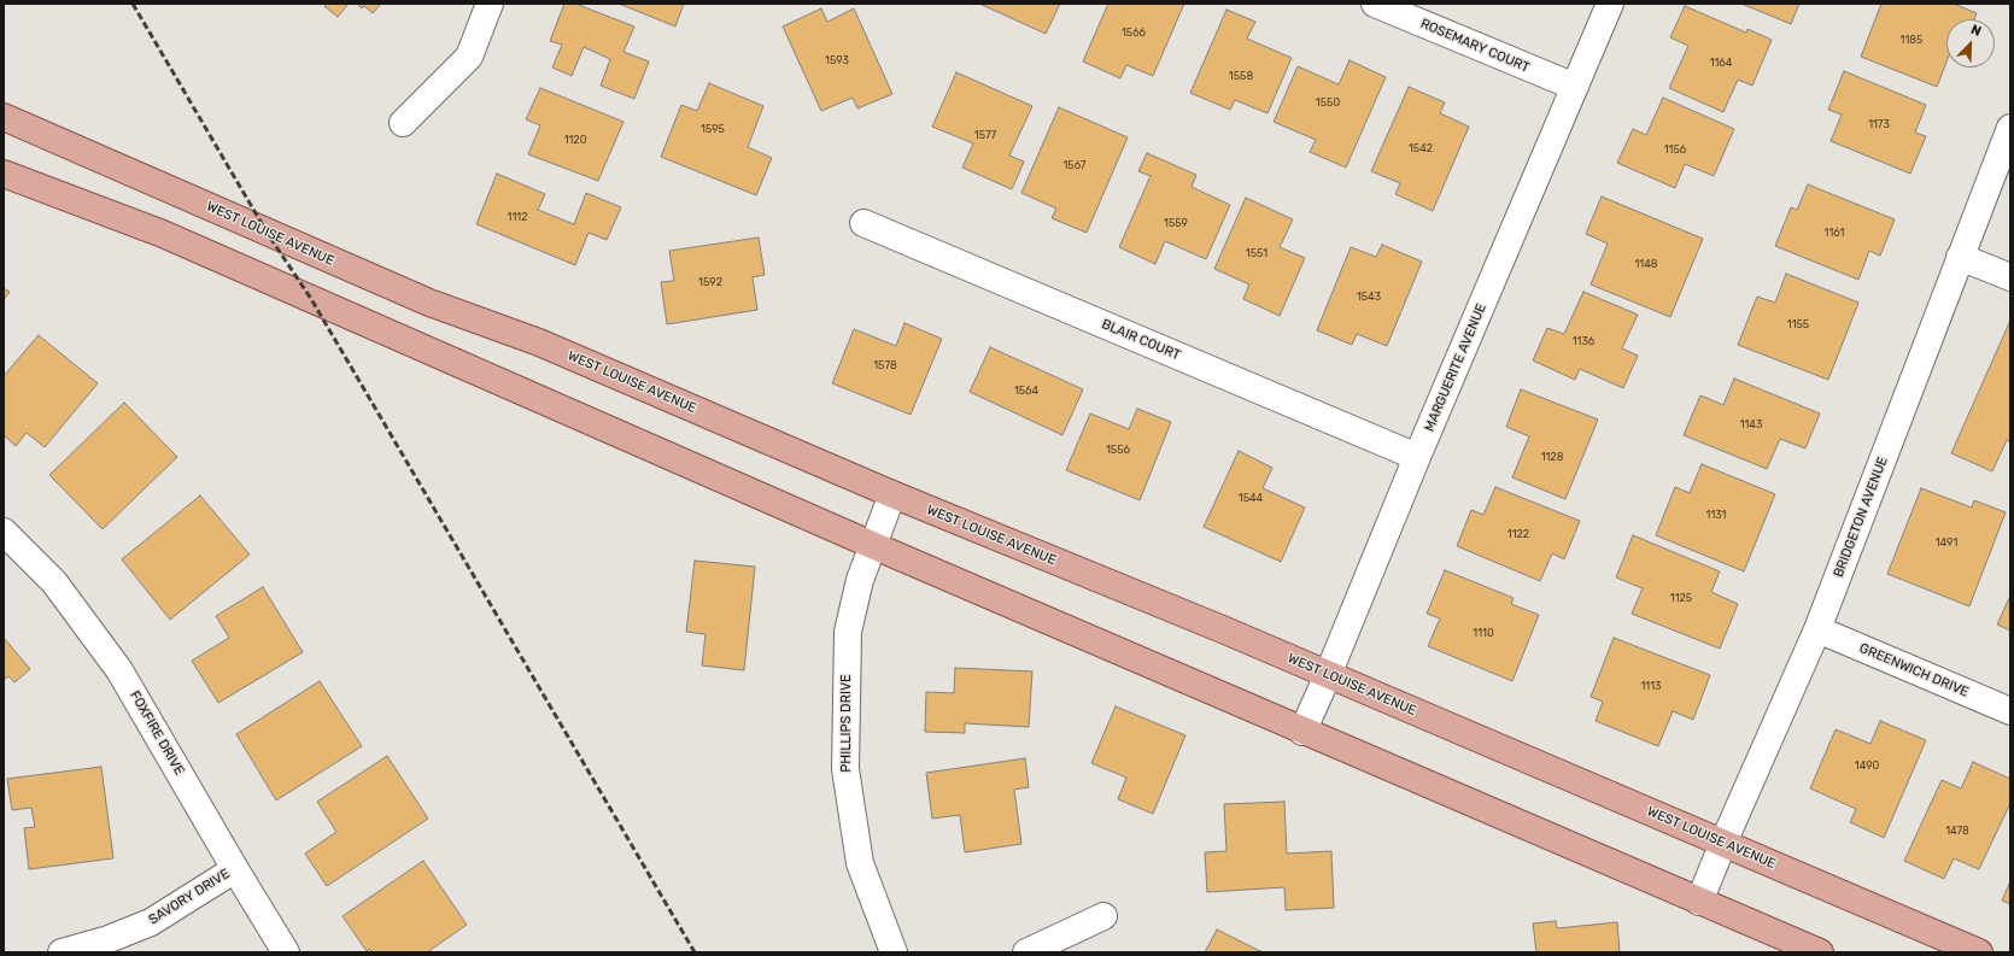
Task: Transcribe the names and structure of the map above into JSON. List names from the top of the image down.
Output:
{
  "streets": {
    "main road": ["WEST LOUISE AVENUE"],
    "street": [
      "ROSEMARY COURT",
      "BLAIR COURT",
      "MARGUERITE AVENUE",
      "BRIDGETON AVENUE",
      "GREENWICH DRIVE",
      "PHILLIPS DRIVE",
      "FOXFIRE DRIVE",
      "SAVORY DRIVE"
    ]
  },
  "crossings": [
    ["ROSEMARY COURT", "MARGUERITE AVENUE"],
    ["WEST LOUISE AVENUE", "MARGUERITE AVENUE"],
    ["WEST LOUISE AVENUE", "BRIDGETON AVENUE"],
    ["WEST LOUISE AVENUE", "PHILLIPS DRIVE"],
    ["BLAIR COURT", "MARGUERITE AVENUE"],
    ["BRIDGETON AVENUE", "GREENWICH DRIVE"],
    ["FOXFIRE DRIVE", "SAVORY DRIVE"]
  ],
  "house_numbers": [
    "1566",
    "1185",
    "1593",
    "1164",
    "1558",
    "1550",
    "1173",
    "1595",
    "1577",
    "1120",
    "1542",
    "1156",
    "1567",
    "1112",
    "1559",
    "1161",
    "1551",
    "1148",
    "1592",
    "1543",
    "1155",
    "1136",
    "1578",
    "1564",
    "1143",
    "1556",
    "1128",
    "1544",
    "1131",
    "1122",
    "1491",
    "1125",
    "1110",
    "1113",
    "1490",
    "1478"
  ],
  "north": "top right"
}
